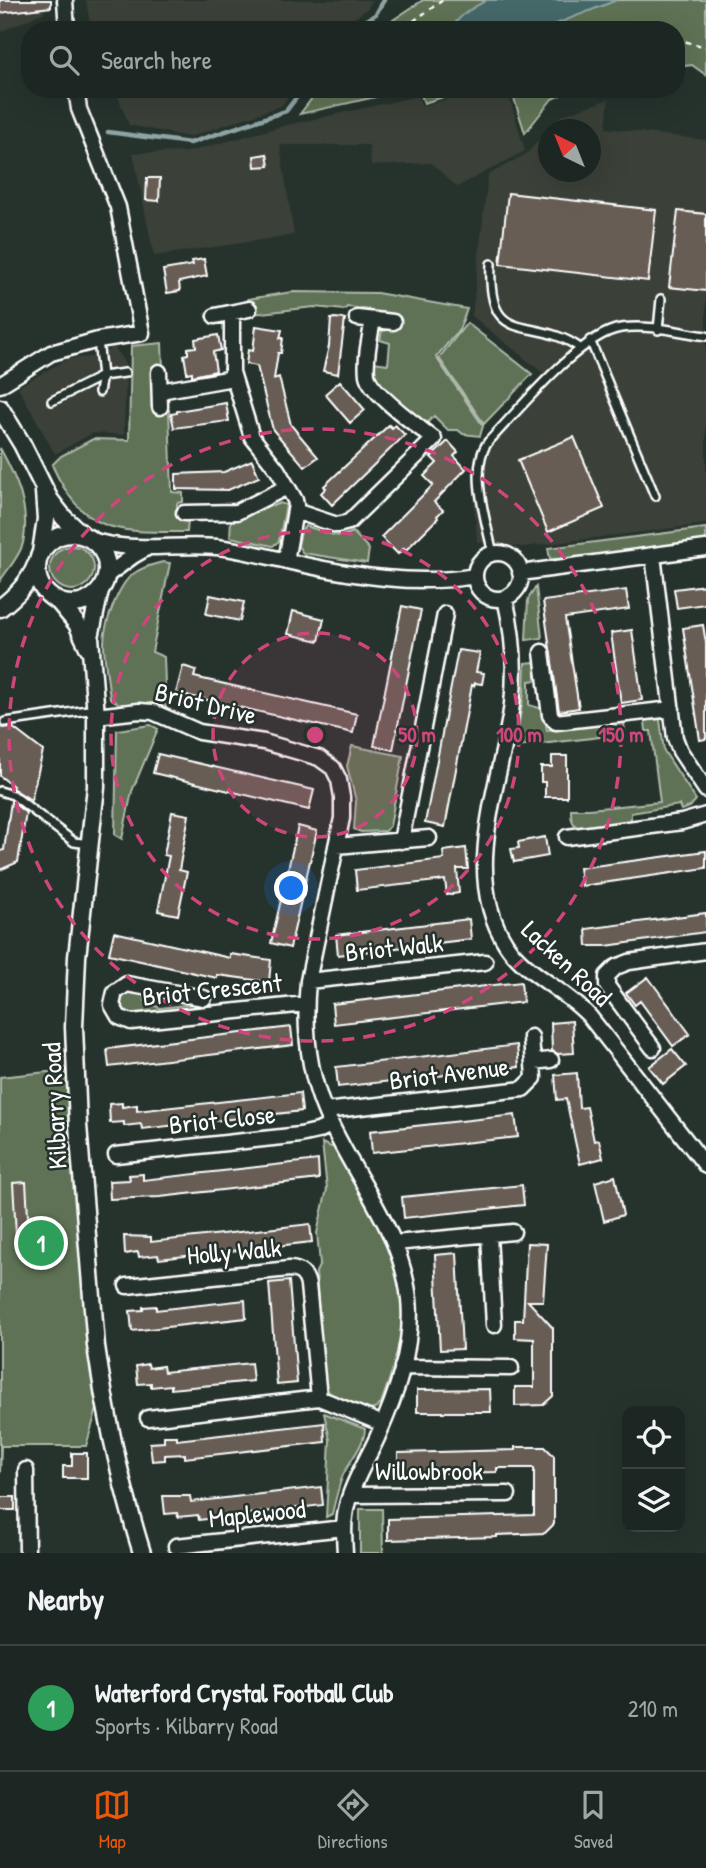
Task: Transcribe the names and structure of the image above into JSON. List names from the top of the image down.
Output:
{
  "streets": {
    "street": [
      "Briot Drive",
      "Briot Walk",
      "Lacken Road",
      "Briot Crescent",
      "Briot Avenue",
      "Kilbarry Road",
      "Briot Close",
      "Holly Walk",
      "Willowbrook",
      "Maplewood"
    ]
  },
  "crossings": [
    ["Briot Drive", "Briot Walk"],
    ["Briot Drive", "Briot Crescent"],
    ["Briot Drive", "Briot Avenue"],
    ["Briot Drive", "Kilbarry Road"],
    ["Briot Drive", "Briot Close"],
    ["Briot Drive", "Willowbrook"],
    ["Briot Drive", "Maplewood"],
    ["Briot Avenue", "Briot Close"]
  ],
  "north": "top left",
  "page": {
    "search": "Search here",
    "pins": "1",
    "heading": "Nearby",
    "list": [
      {
        "mark": "1",
        "name": "Waterford Crystal Football Club",
        "note": "Sports · Kilbarry Road",
        "value": "210 m"
      }
    ],
    "nav": ["Map", "Directions", "Saved"]
  },
  "rings": ["50 m", "100 m", "150 m"]
}
